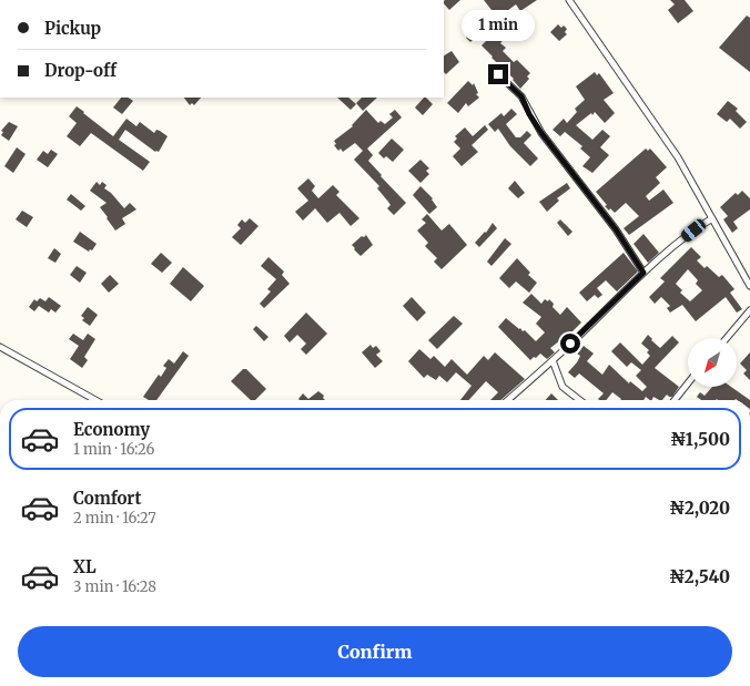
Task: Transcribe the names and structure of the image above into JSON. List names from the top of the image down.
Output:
{
  "north": "bottom left",
  "page": {
    "banner": ["Pickup", "Drop-off"],
    "bubble": "1 min",
    "list": [
      {
        "name": "Economy",
        "note": "1 min · 16:26",
        "value": "₦1,500"
      },
      {
        "name": "Comfort",
        "note": "2 min · 16:27",
        "value": "₦2,020"
      },
      {
        "name": "XL",
        "note": "3 min · 16:28",
        "value": "₦2,540"
      }
    ],
    "buttons": "Confirm"
  }
}
